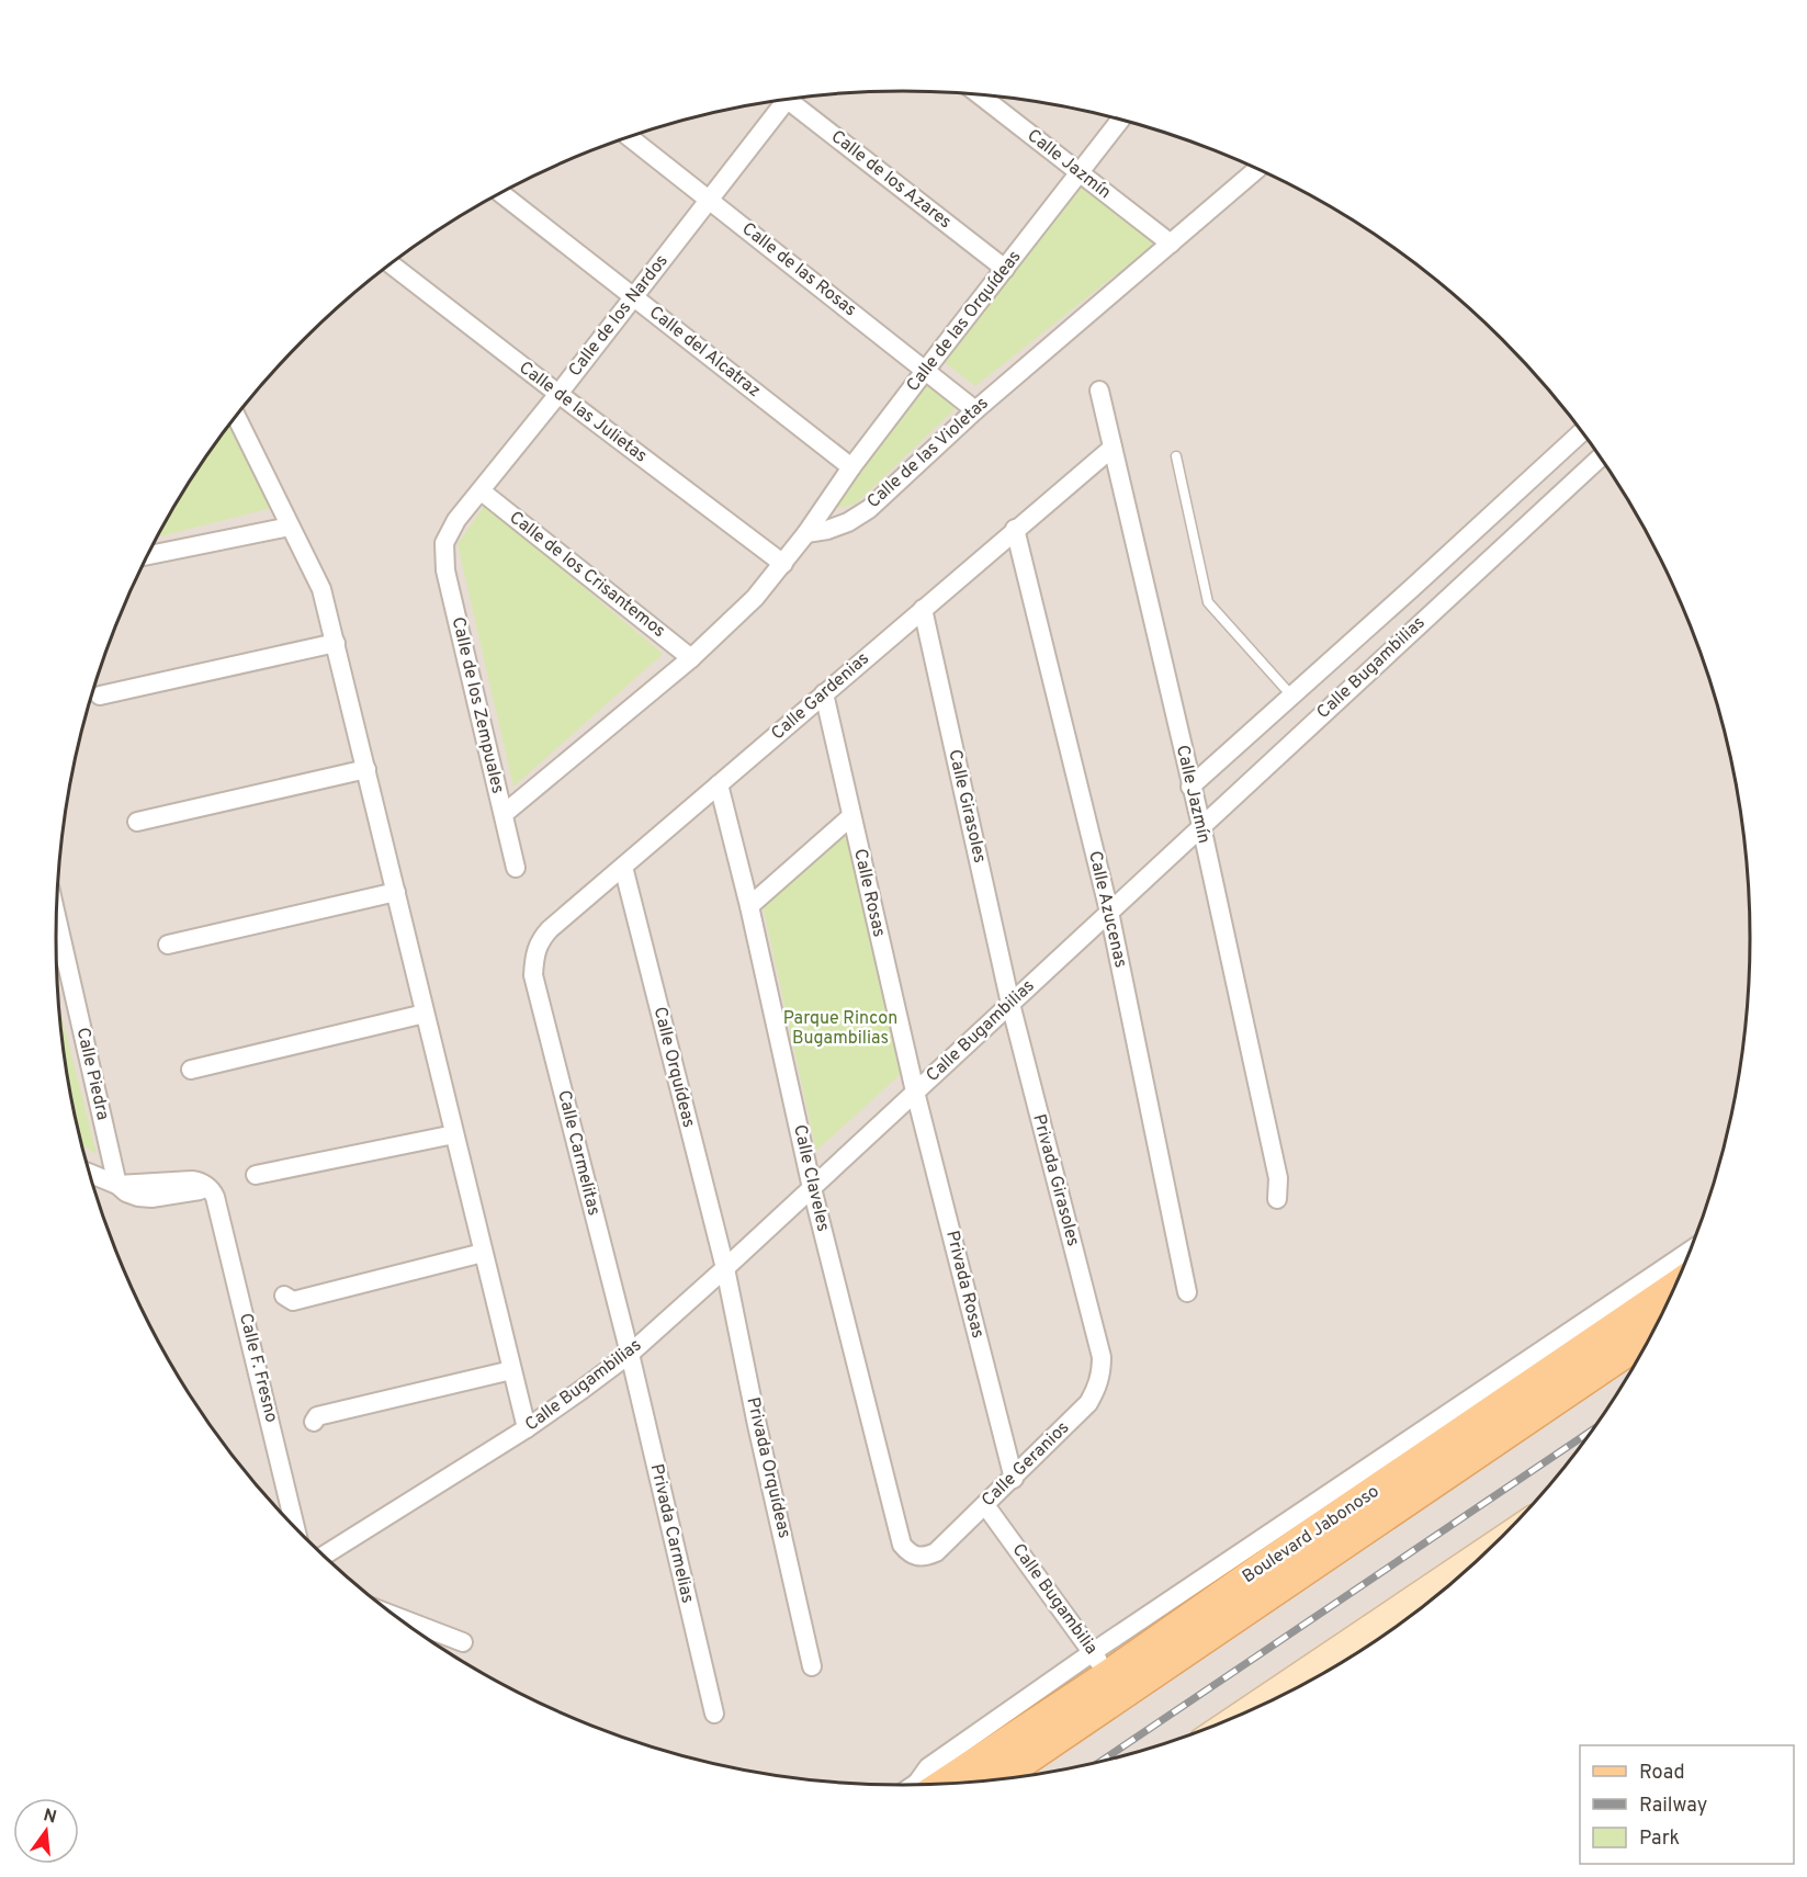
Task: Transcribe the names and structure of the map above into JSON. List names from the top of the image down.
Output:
{
  "streets": {
    "main road": ["Boulevard Jabonoso"],
    "street": [
      "Calle Jazmín",
      "Calle de los Azares",
      "Calle de las Rosas",
      "Calle de los Nardos",
      "Calle de las Orquídeas",
      "Calle del Alcatraz",
      "Calle de las Julietas",
      "Calle de las Violetas",
      "Calle de los Crisantemos",
      "Calle Bugambilias",
      "Calle Gardenias",
      "Calle de los Zempuales",
      "Calle Girasoles",
      "Calle Rosas",
      "Calle Azucenas",
      "Calle Orquídeas",
      "Calle Piedra",
      "Calle Carmelitas",
      "Calle Claveles",
      "Privada Girasoles",
      "Privada Rosas",
      "Calle F. Fresno",
      "Calle Geranios",
      "Privada Orquídeas",
      "Privada Carmelias",
      "Calle Bugambilia"
    ]
  },
  "crossings": [
    ["Calle Jazmín", "Calle de las Orquídeas"],
    ["Calle Jazmín", "Calle de las Violetas"],
    ["Calle Jazmín", "Calle Bugambilias"],
    ["Calle Jazmín", "Calle Gardenias"],
    ["Calle de los Azares", "Calle de las Orquídeas"],
    ["Calle de las Rosas", "Calle de los Nardos"],
    ["Calle de las Rosas", "Calle de las Orquídeas"],
    ["Calle de las Rosas", "Calle de las Violetas"],
    ["Calle de los Nardos", "Calle del Alcatraz"],
    ["Calle de los Nardos", "Calle de las Julietas"],
    ["Calle de los Nardos", "Calle de los Crisantemos"],
    ["Calle de los Nardos", "Calle de los Zempuales"],
    ["Calle de las Orquídeas", "Calle del Alcatraz"],
    ["Calle de las Orquídeas", "Calle de las Violetas"],
    ["Calle Bugambilias", "Calle Girasoles"],
    ["Calle Bugambilias", "Calle Rosas"],
    ["Calle Bugambilias", "Calle Azucenas"],
    ["Calle Bugambilias", "Calle Orquídeas"],
    ["Calle Bugambilias", "Calle Carmelitas"],
    ["Calle Bugambilias", "Calle Claveles"],
    ["Calle Bugambilias", "Privada Girasoles"],
    ["Calle Bugambilias", "Privada Rosas"],
    ["Calle Bugambilias", "Privada Orquídeas"],
    ["Calle Bugambilias", "Privada Carmelias"],
    ["Calle Gardenias", "Calle Girasoles"],
    ["Calle Gardenias", "Calle Rosas"],
    ["Calle Gardenias", "Calle Azucenas"],
    ["Calle Gardenias", "Calle Orquídeas"],
    ["Calle Gardenias", "Calle Carmelitas"],
    ["Calle Gardenias", "Calle Claveles"],
    ["Calle Girasoles", "Privada Girasoles"],
    ["Calle Rosas", "Privada Rosas"],
    ["Calle Orquídeas", "Privada Orquídeas"],
    ["Calle Piedra", "Calle F. Fresno"],
    ["Calle Carmelitas", "Privada Carmelias"],
    ["Calle Claveles", "Calle Geranios"],
    ["Privada Girasoles", "Calle Geranios"],
    ["Privada Rosas", "Calle Geranios"],
    ["Calle Geranios", "Calle Bugambilia"],
    ["Boulevard Jabonoso", "Calle Bugambilia"]
  ],
  "parks": ["Parque Rincon Bugambilias"],
  "legend": ["Road", "Railway", "Park"],
  "north": "top"
}
